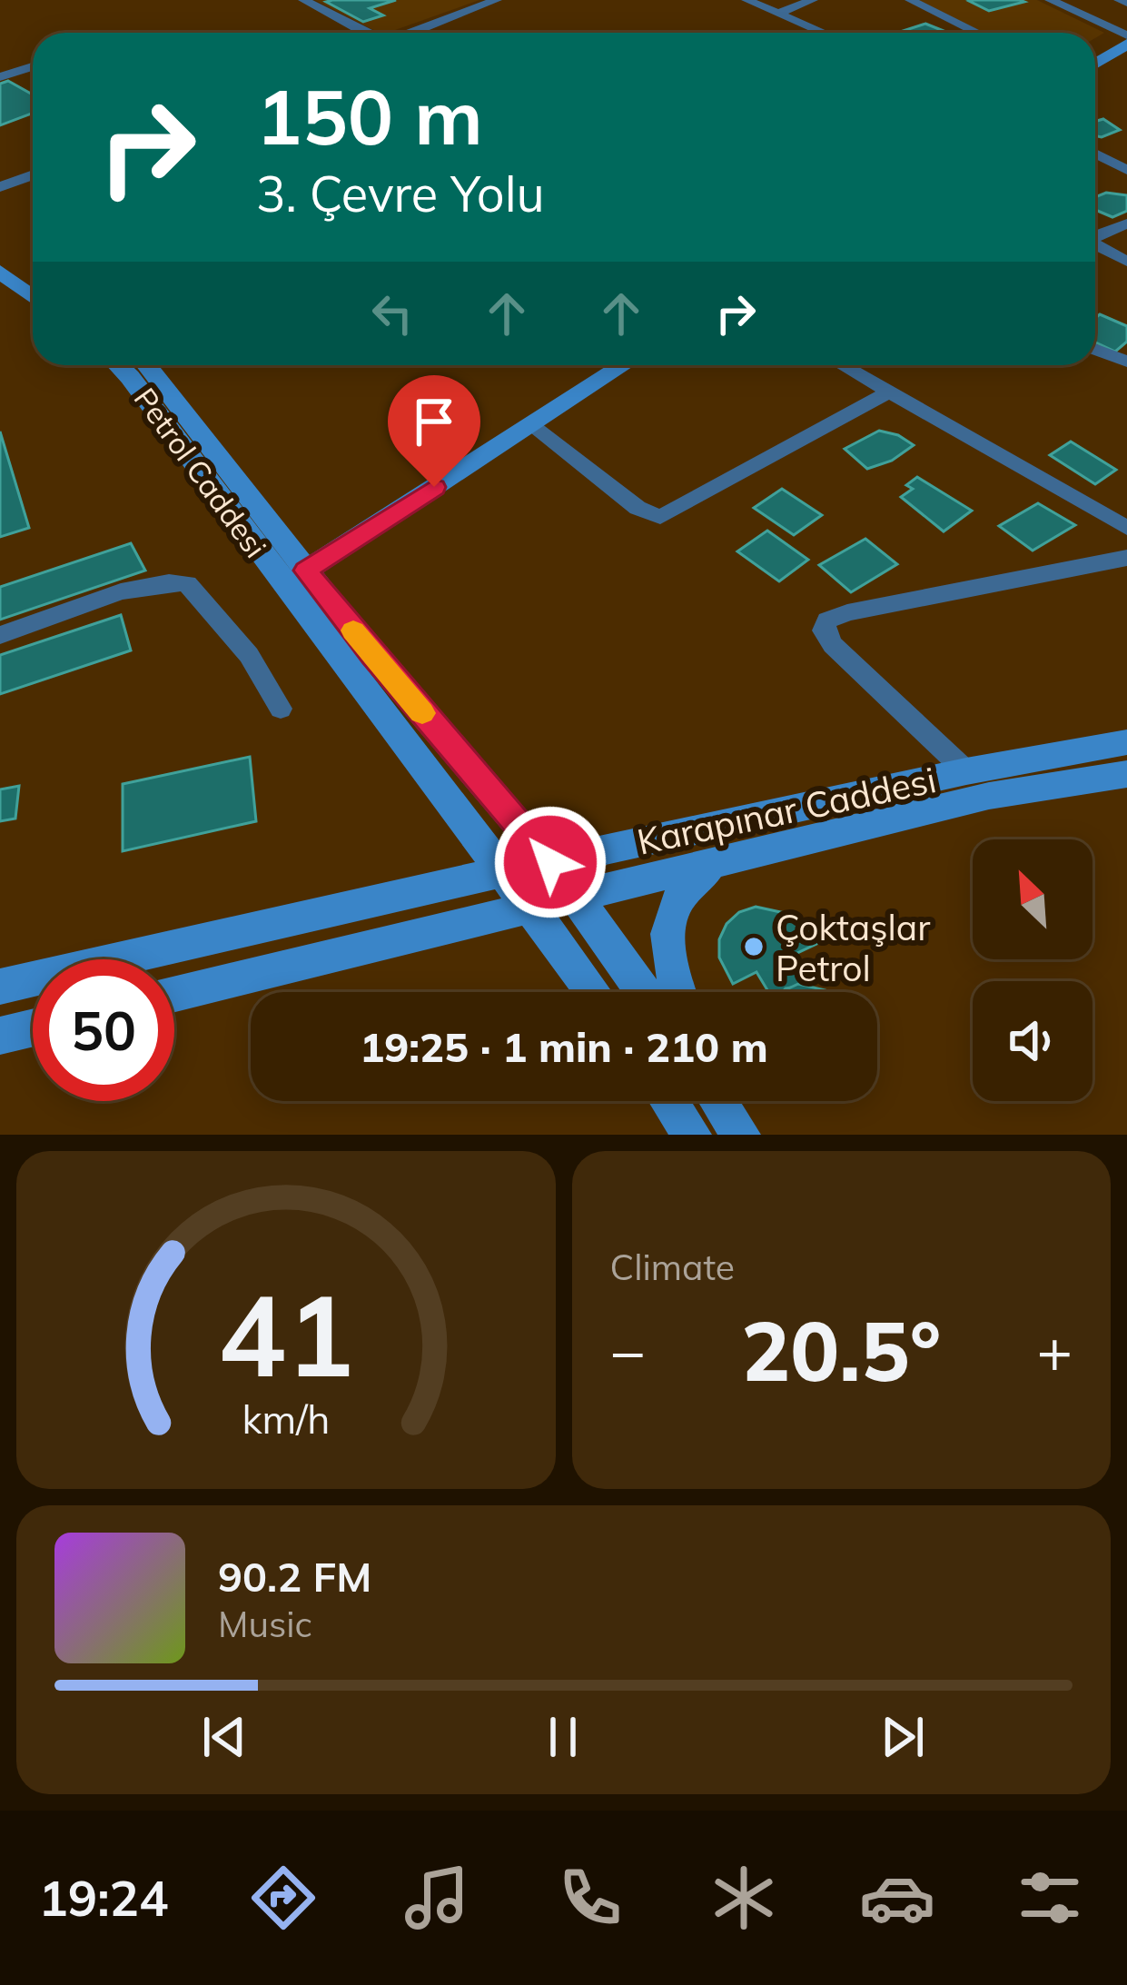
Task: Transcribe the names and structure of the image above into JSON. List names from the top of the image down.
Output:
{
  "streets": {
    "main road": ["Petrol Caddesi", "Karapınar Caddesi"]
  },
  "crossings": [
    ["Petrol Caddesi", "Karapınar Caddesi"]
  ],
  "places": ["Çoktaşlar Petrol"],
  "north": "top left",
  "page": {
    "turn": ["150 m", "3. Çevre Yolu"],
    "limit": "50",
    "trip": "19:25 · 1 min · 210 m",
    "tile": "Climate",
    "heat": ["−", "20.5°", "+"],
    "song": ["90.2 FM", "Music"],
    "tabs": "19:24",
    "gauge": ["41", "km/h"]
  }
}
